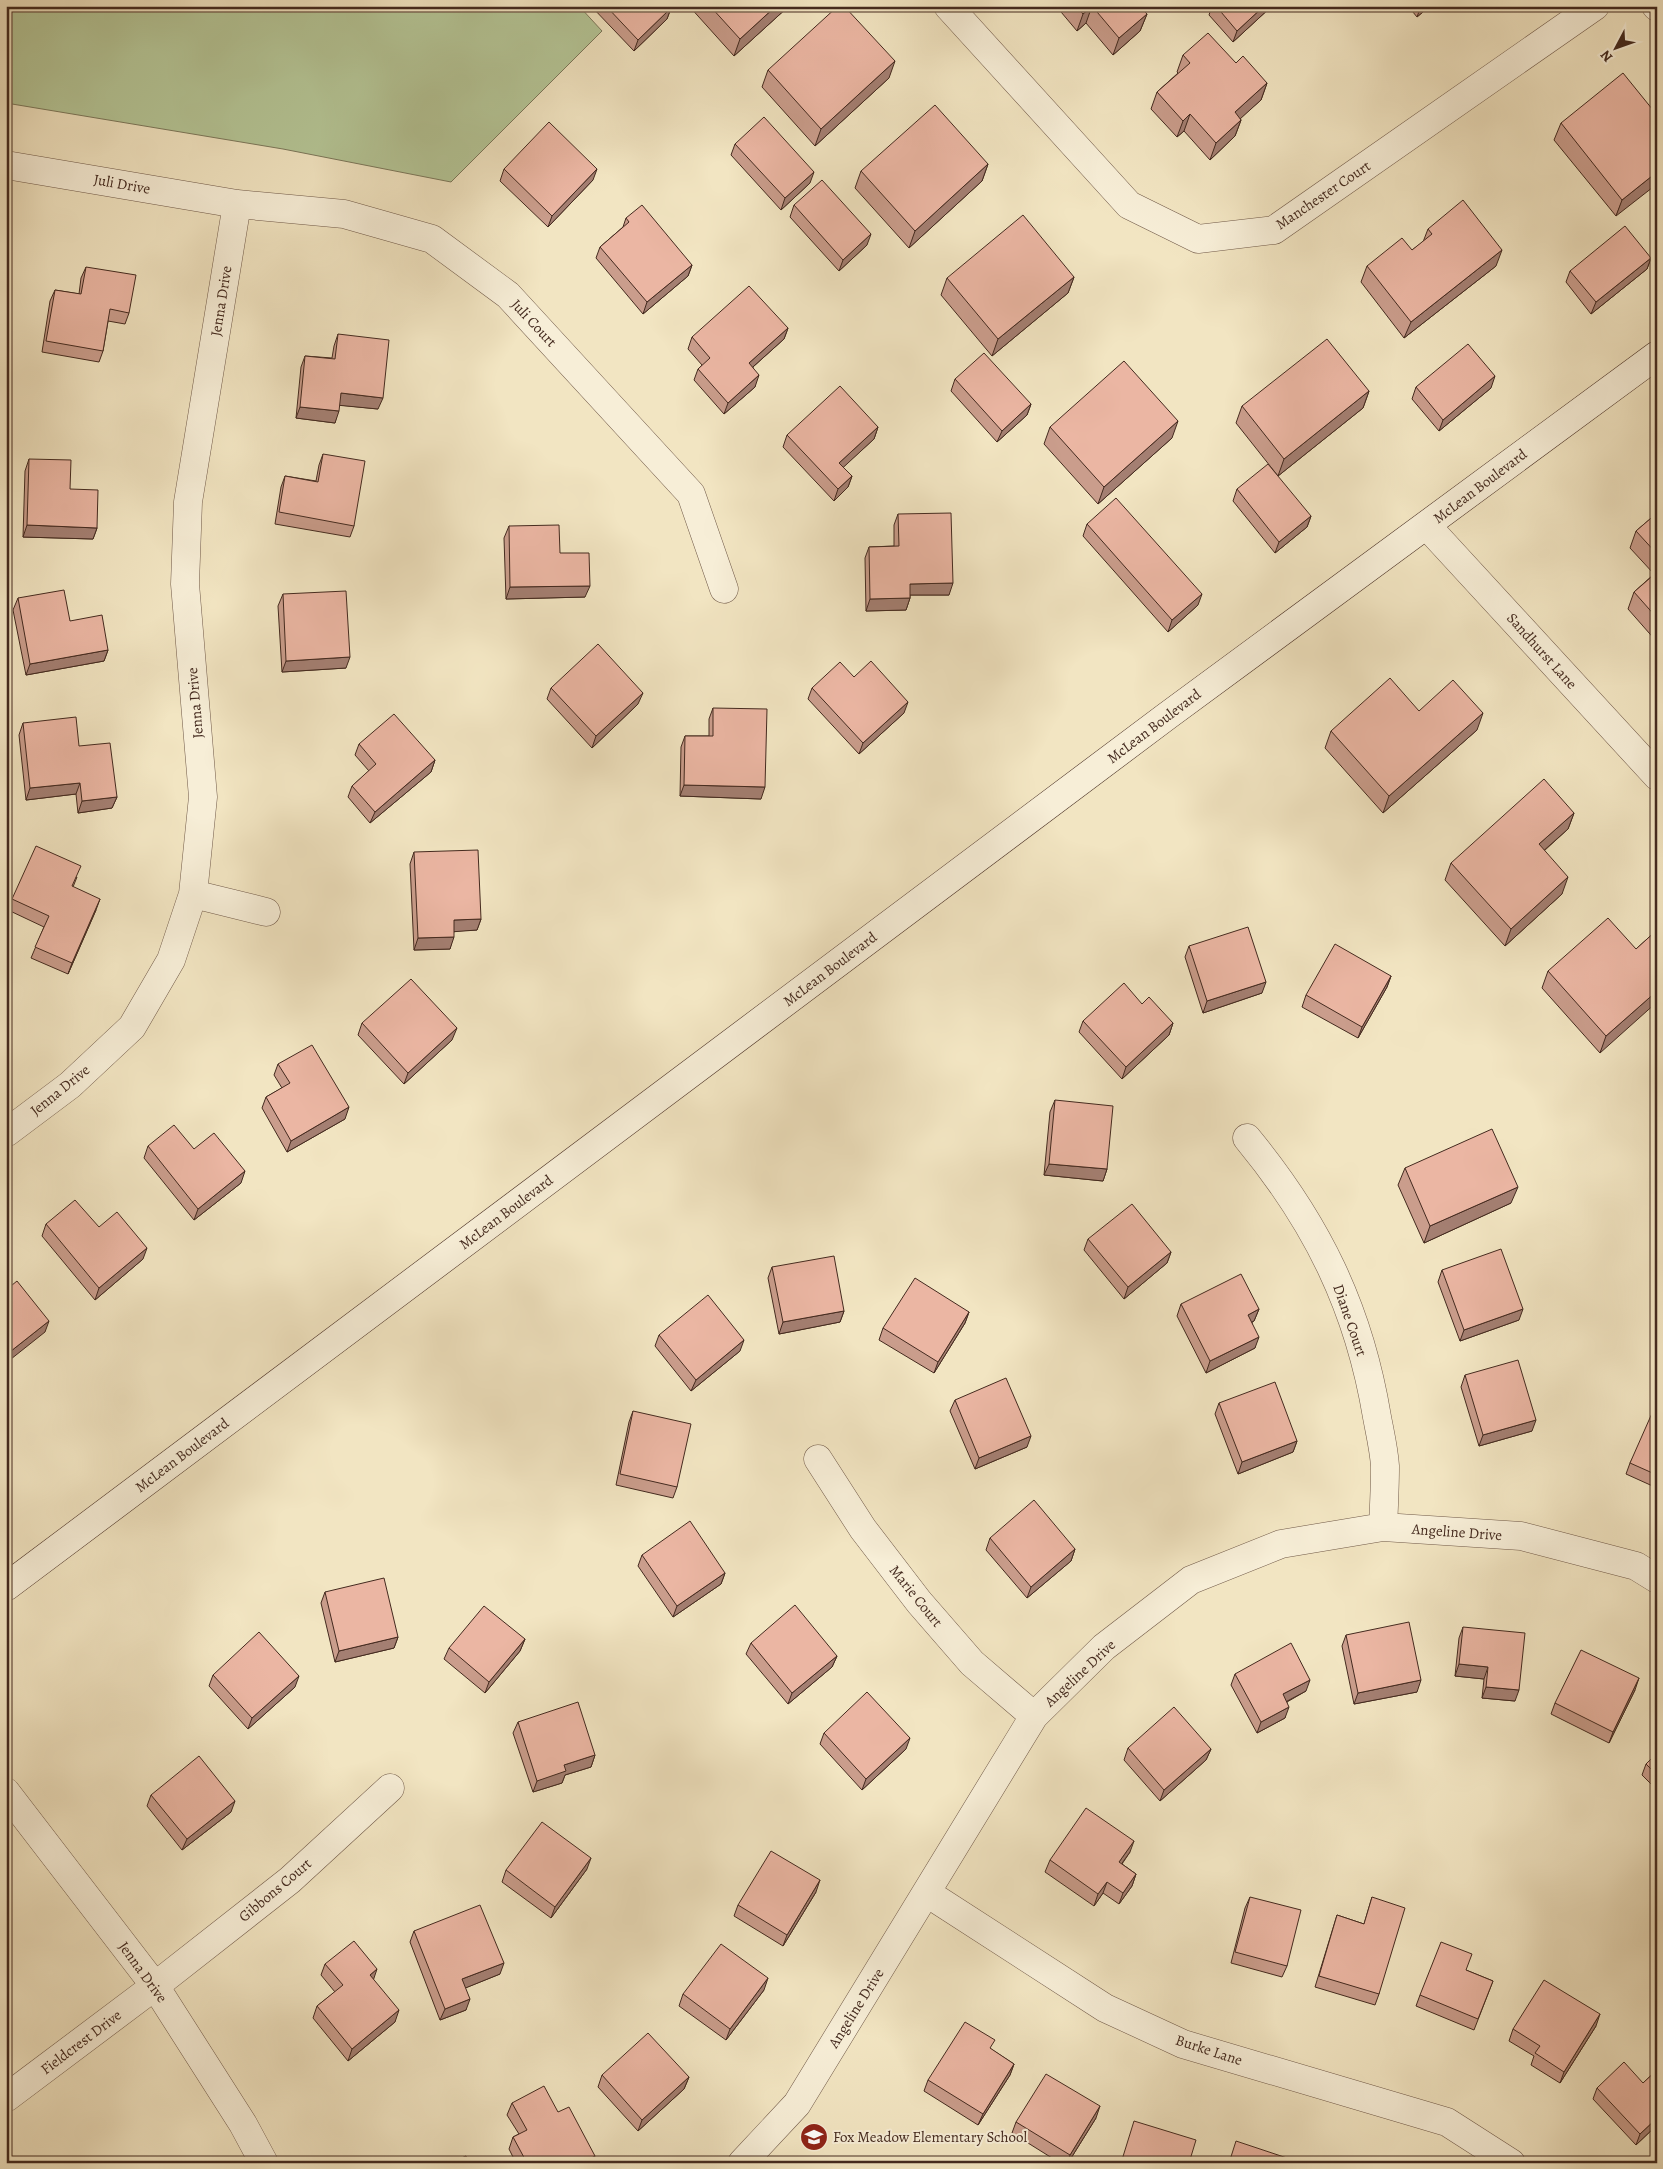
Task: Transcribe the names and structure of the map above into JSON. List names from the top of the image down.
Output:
{
  "streets": {
    "street": [
      "Juli Drive",
      "Manchester Court",
      "Jenna Drive",
      "Juli Court",
      "McLean Boulevard",
      "Sandhurst Lane",
      "Diane Court",
      "Angeline Drive",
      "Marie Court",
      "Gibbons Court",
      "Fieldcrest Drive",
      "Burke Lane"
    ]
  },
  "crossings": [
    ["Juli Drive", "Jenna Drive"],
    ["Juli Drive", "Juli Court"],
    ["Jenna Drive", "Juli Court"],
    ["Jenna Drive", "Gibbons Court"],
    ["Jenna Drive", "Fieldcrest Drive"],
    ["McLean Boulevard", "Sandhurst Lane"],
    ["Diane Court", "Angeline Drive"],
    ["Angeline Drive", "Marie Court"],
    ["Angeline Drive", "Burke Lane"],
    ["Gibbons Court", "Fieldcrest Drive"]
  ],
  "places": {
    "school or university": ["Fox Meadow Elementary School"]
  },
  "north": "bottom left"
}
